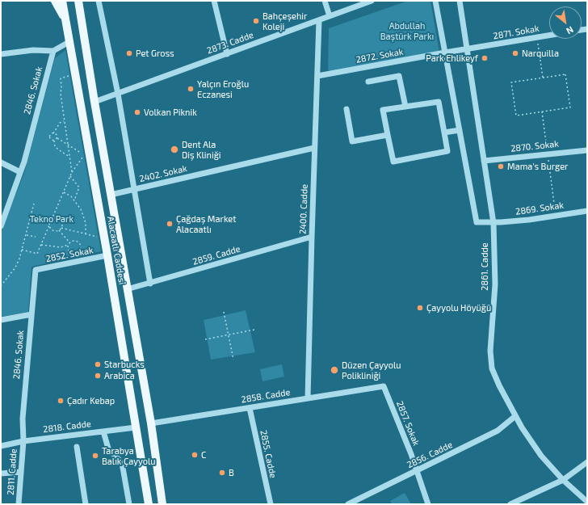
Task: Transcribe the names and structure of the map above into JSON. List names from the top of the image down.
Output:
{
  "streets": {
    "main road": ["Alacaatlı Caddesi"],
    "street": [
      "2871. Sokak",
      "2873. Cadde",
      "2872. Sokak",
      "2846. Sokak",
      "2870. Sokak",
      "2402. Sokak",
      "2869. Sokak",
      "2400. Cadde",
      "2852. Sokak",
      "2859. Cadde",
      "2861. Cadde",
      "2858. Cadde",
      "2857. Sokak",
      "2818. Cadde",
      "2855. Cadde",
      "2856. Cadde",
      "2811. Cadde"
    ]
  },
  "crossings": [
    ["2871. Sokak", "2872. Sokak"],
    ["2871. Sokak", "2861. Cadde"],
    ["2873. Cadde", "2400. Cadde"],
    ["2873. Cadde", "Alacaatlı Caddesi"],
    ["2872. Sokak", "2400. Cadde"],
    ["2846. Sokak", "2852. Sokak"],
    ["2846. Sokak", "2818. Cadde"],
    ["2846. Sokak", "2811. Cadde"],
    ["2870. Sokak", "2861. Cadde"],
    ["2402. Sokak", "2400. Cadde"],
    ["2402. Sokak", "Alacaatlı Caddesi"],
    ["2869. Sokak", "2861. Cadde"],
    ["2400. Cadde", "2859. Cadde"],
    ["2400. Cadde", "2858. Cadde"],
    ["Alacaatlı Caddesi", "2852. Sokak"],
    ["Alacaatlı Caddesi", "2859. Cadde"],
    ["Alacaatlı Caddesi", "2858. Cadde"],
    ["Alacaatlı Caddesi", "2818. Cadde"],
    ["2861. Cadde", "2856. Cadde"],
    ["2858. Cadde", "2857. Sokak"],
    ["2858. Cadde", "2855. Cadde"],
    ["2857. Sokak", "2856. Cadde"],
    ["2818. Cadde", "2811. Cadde"]
  ],
  "parks": ["Abdullah Baştürk Parkı", "Tekno Park"],
  "places": [
    "Bahçeşehir Koleji",
    "Pet Gross",
    "Narquilla",
    "Park Ehlikeyf",
    "Yalçın Eroğlu Eczanesi",
    "Volkan Piknik",
    "Dent Ala Diş Kliniği",
    "Mama's Burger",
    "Çağdaş Market Alacaatlı",
    "Çayyolu Höyüğü",
    "Starbucks",
    "Düzen Çayyolu Polikliniği",
    "Arabica",
    "Çadır Kebap",
    "C",
    "Tarabya Balık Çayyolu",
    "B"
  ],
  "north": "bottom right"
}
